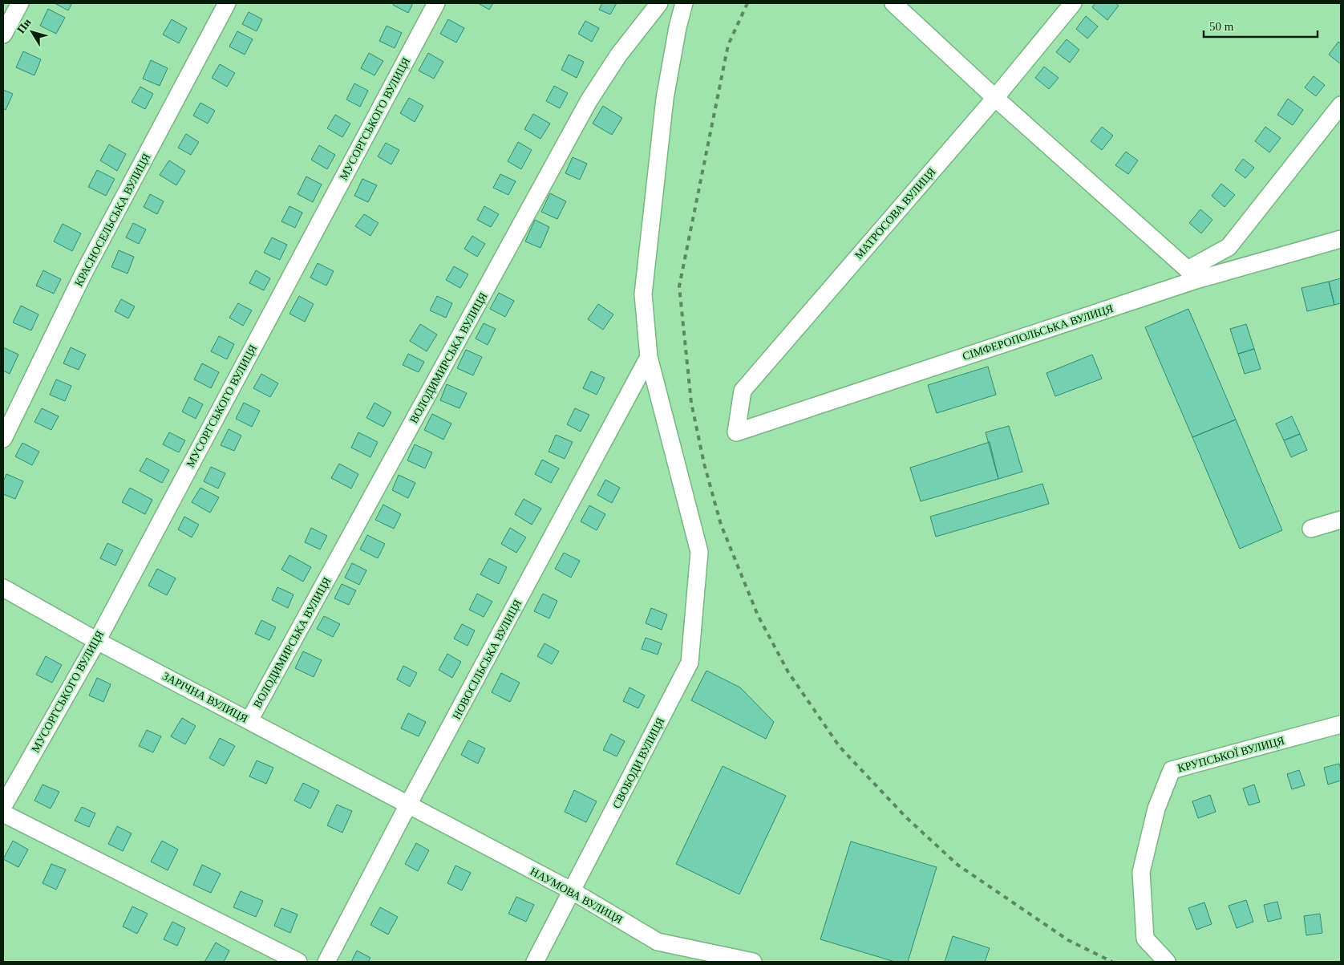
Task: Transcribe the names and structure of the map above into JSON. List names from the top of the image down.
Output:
{
  "streets": {
    "street": [
      "МУСОРГСЬКОГО ВУЛИЦЯ",
      "МАТРОСОВА ВУЛИЦЯ",
      "КРАСНОСЕЛЬСЬКА ВУЛИЦЯ",
      "СІМФЕРОПОЛЬСЬКА ВУЛИЦЯ",
      "ВОЛОДИМИРСЬКА ВУЛИЦЯ",
      "НОВОСІЛЬСЬКА ВУЛИЦЯ",
      "ЗАРІЧНА ВУЛИЦЯ",
      "КРУПСЬКОЇ ВУЛИЦЯ",
      "СВОБОДИ ВУЛИЦЯ",
      "НАУМОВА ВУЛИЦЯ"
    ]
  },
  "crossings": [
    ["МУСОРГСЬКОГО ВУЛИЦЯ", "ЗАРІЧНА ВУЛИЦЯ"],
    ["МАТРОСОВА ВУЛИЦЯ", "СІМФЕРОПОЛЬСЬКА ВУЛИЦЯ"],
    ["ВОЛОДИМИРСЬКА ВУЛИЦЯ", "ЗАРІЧНА ВУЛИЦЯ"],
    ["НОВОСІЛЬСЬКА ВУЛИЦЯ", "ЗАРІЧНА ВУЛИЦЯ"],
    ["НОВОСІЛЬСЬКА ВУЛИЦЯ", "СВОБОДИ ВУЛИЦЯ"],
    ["НОВОСІЛЬСЬКА ВУЛИЦЯ", "НАУМОВА ВУЛИЦЯ"],
    ["ЗАРІЧНА ВУЛИЦЯ", "НАУМОВА ВУЛИЦЯ"],
    ["СВОБОДИ ВУЛИЦЯ", "НАУМОВА ВУЛИЦЯ"]
  ],
  "scale_bar": "50 m",
  "north": "top left"
}
